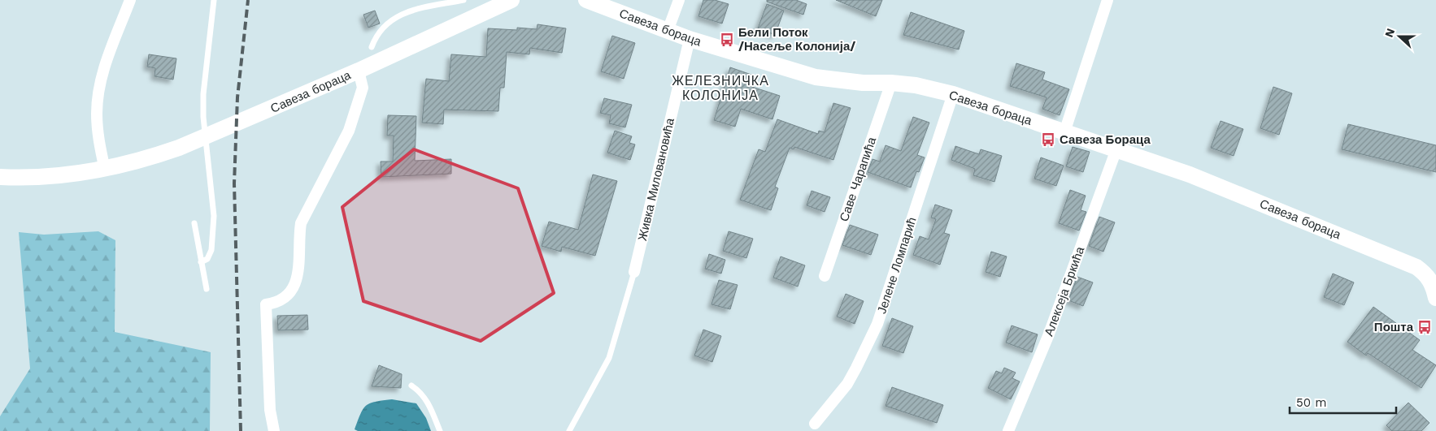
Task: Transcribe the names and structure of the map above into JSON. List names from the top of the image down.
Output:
{
  "streets": {
    "street": [
      "Савеза бораца",
      "Живка Миловановића",
      "Саве Чарапића",
      "Јелене Ломпарић",
      "Алексеја Бркића"
    ]
  },
  "crossings": [
    ["Савеза бораца", "Живка Миловановића"],
    ["Савеза бораца", "Саве Чарапића"],
    ["Савеза бораца", "Јелене Ломпарић"],
    ["Савеза бораца", "Алексеја Бркића"]
  ],
  "districts": ["ЖЕЛЕЗНИЧКА КОЛОНИЈА"],
  "places": {
    "bus stop": ["Бели Поток /Насеље Колонија/", "Савеза Бораца", "Пошта"]
  },
  "scale_bar": "50 m",
  "north": "left"
}
